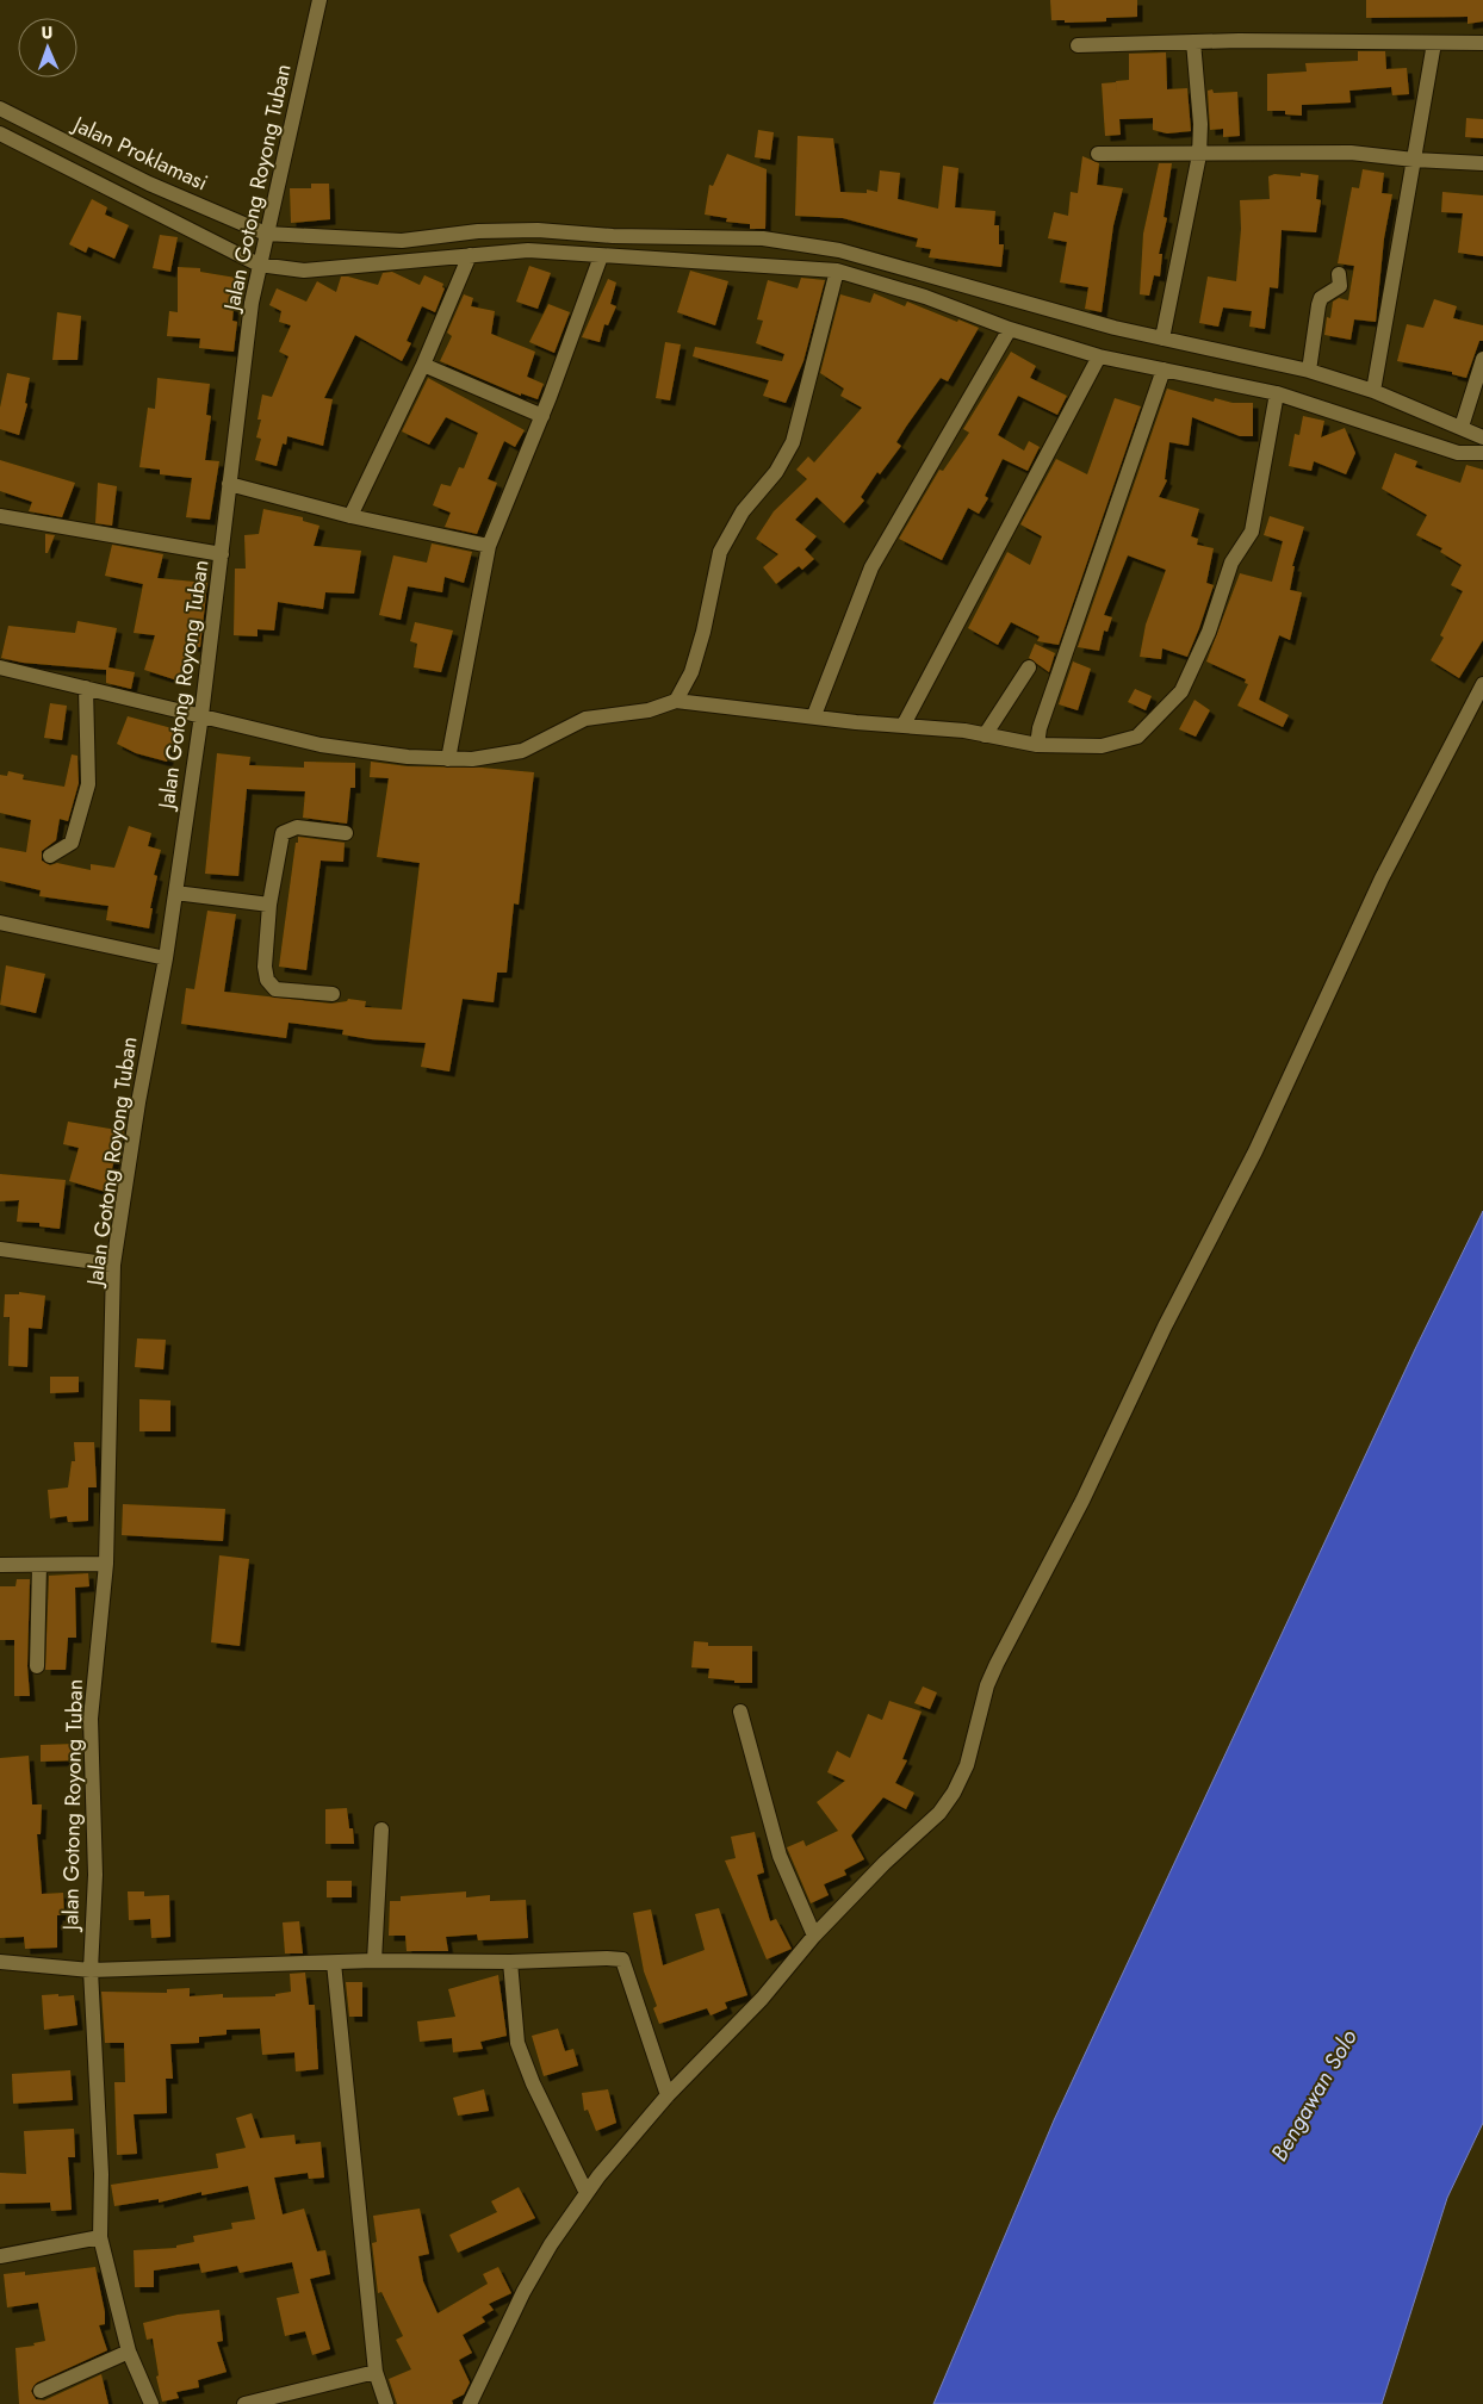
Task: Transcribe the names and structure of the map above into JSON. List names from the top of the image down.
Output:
{
  "streets": {
    "street": ["Jalan Proklamasi", "Jalan Gotong Royong Tuban"]
  },
  "crossings": [
    ["Jalan Proklamasi", "Jalan Gotong Royong Tuban"]
  ],
  "water": ["Bengawan Solo"],
  "north": "top"
}
